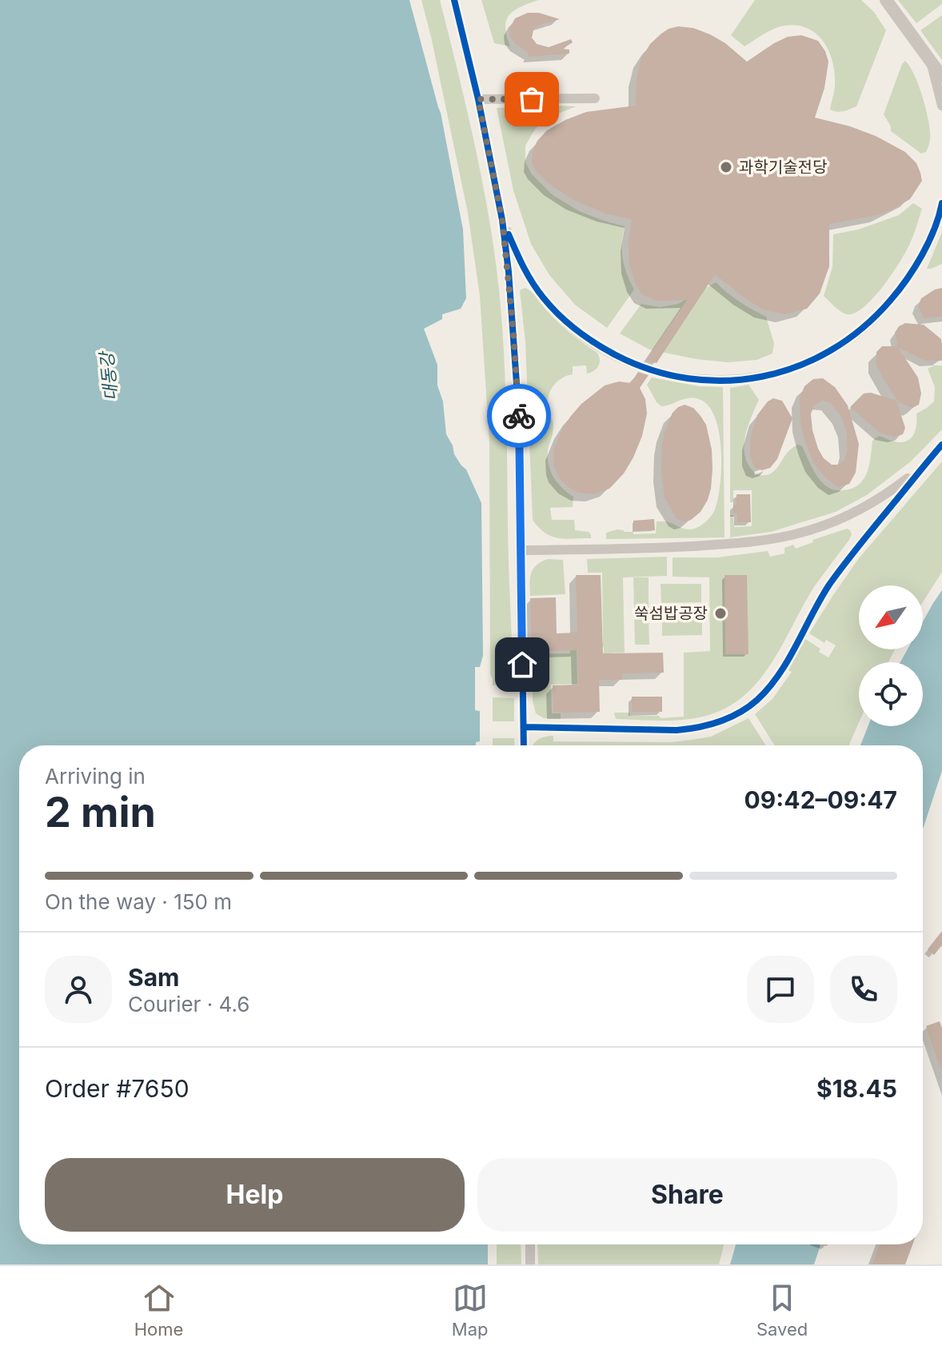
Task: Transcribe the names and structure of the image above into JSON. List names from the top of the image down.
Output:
{
  "water": ["대동강"],
  "places": ["과학기술전당", "쑥섬밥공장"],
  "north": "bottom left",
  "page": {
    "heading": ["2 min", "Arriving in", "09:42–09:47"],
    "panel": [
      "Sam",
      "Courier · 4.6",
      "Order #7650",
      "$18.45"
    ],
    "bar": "On the way · 150 m",
    "buttons": ["Help", "Share"],
    "tabs": ["Home", "Map", "Saved"]
  }
}
